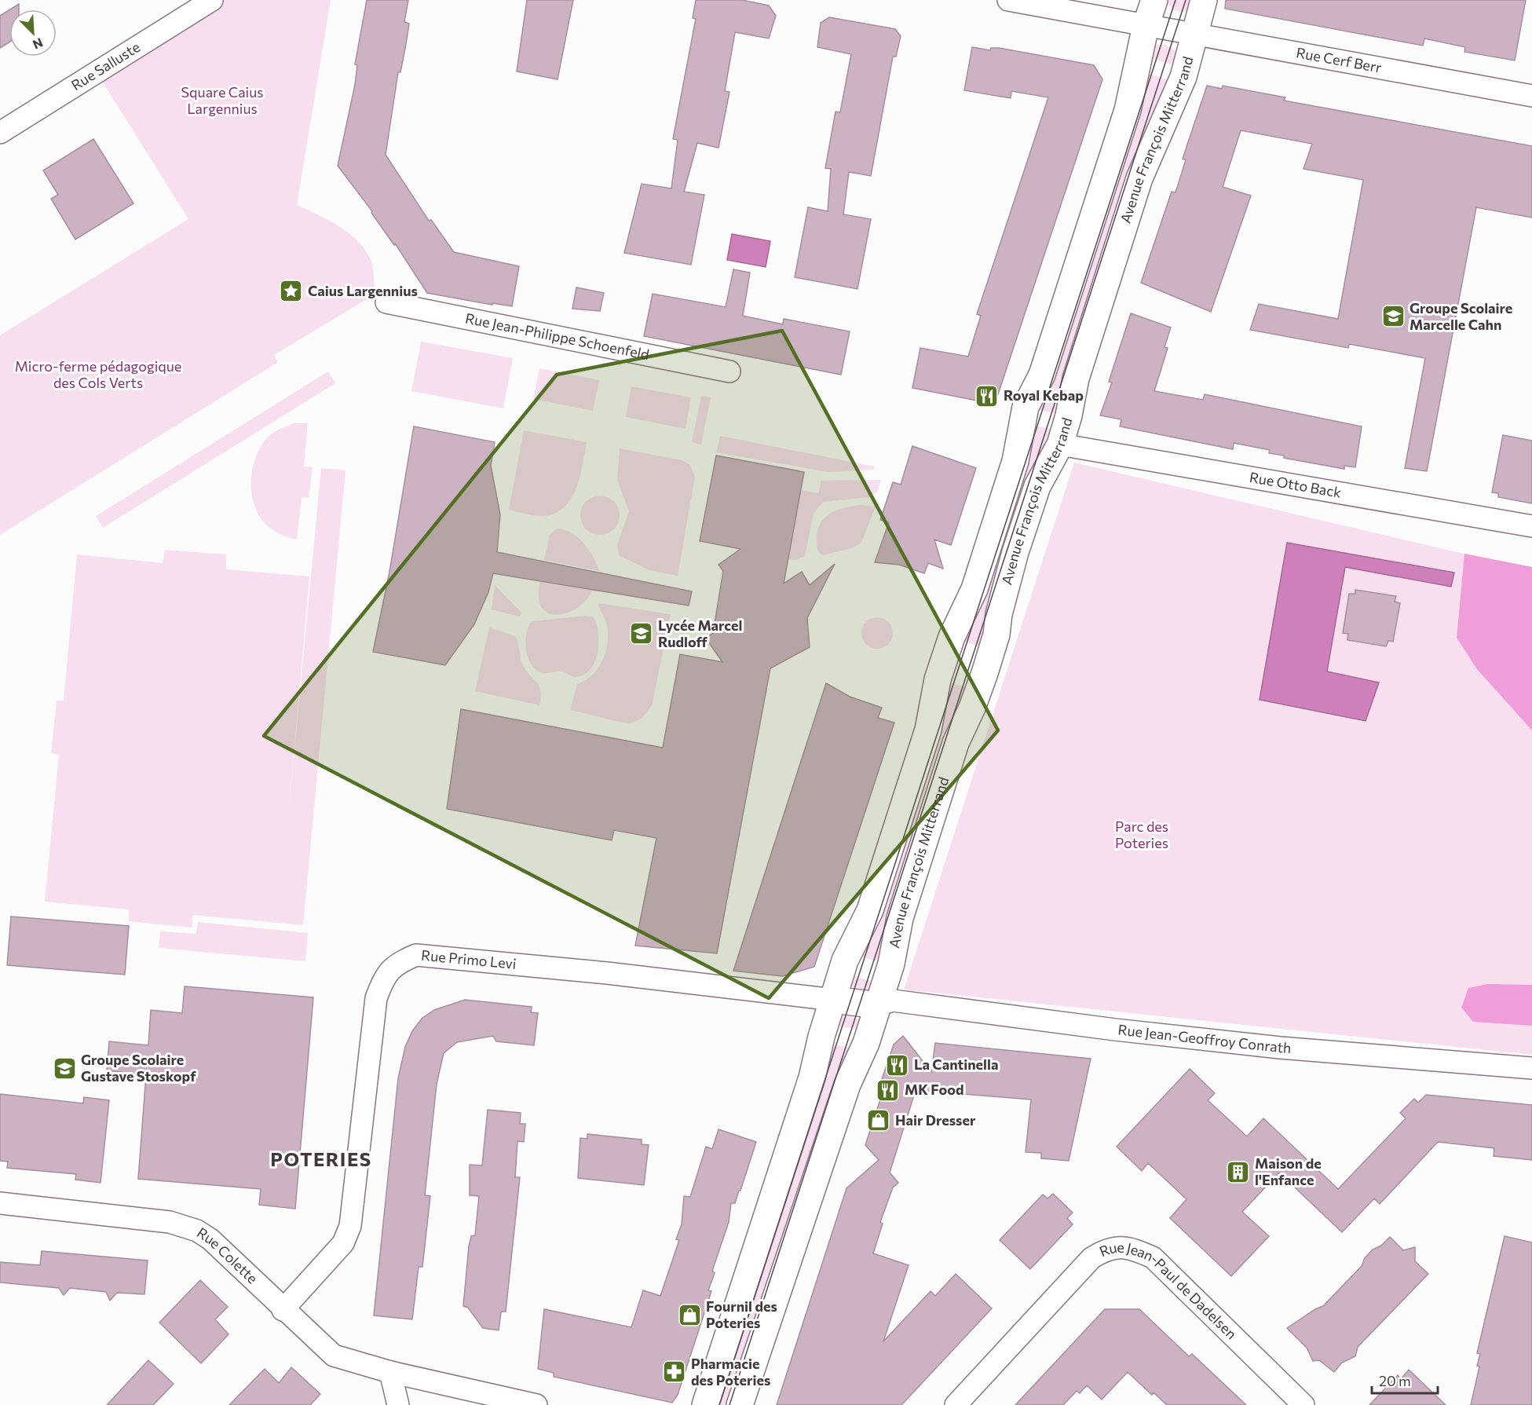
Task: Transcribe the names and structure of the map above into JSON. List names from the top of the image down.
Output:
{
  "streets": {
    "street": [
      "Rue Cerf Berr",
      "Rue Salluste",
      "Avenue François Mitterrand",
      "Rue Jean-Philippe Schoenfeld",
      "Rue Otto Back",
      "Rue Primo Levi",
      "Rue Jean-Geoffroy Conrath",
      "Rue Colette",
      "Rue Jean-Paul de Dadelsen"
    ]
  },
  "crossings": [
    ["Rue Cerf Berr", "Avenue François Mitterrand"],
    ["Avenue François Mitterrand", "Rue Otto Back"],
    ["Avenue François Mitterrand", "Rue Jean-Geoffroy Conrath"],
    ["Rue Primo Levi", "Rue Colette"]
  ],
  "districts": ["POTERIES"],
  "parks": ["Square Caius Largennius", "Micro-ferme pédagogique des Cols Verts", "Parc des Poteries"],
  "places": {
    "place": ["Caius Largennius"],
    "school or university": ["Groupe Scolaire Marcelle Cahn", "Lycée Marcel Rudloff", "Groupe Scolaire Gustave Stoskopf"],
    "restaurant": ["Royal Kebap", "La Cantinella", "MK Food"],
    "shop": ["Hair Dresser", "Fournil des Poteries"],
    "building": ["Maison de l'Enfance"],
    "pharmacy": ["Pharmacie des Poteries"]
  },
  "scale_bar": "20 m",
  "north": "bottom right"
}
